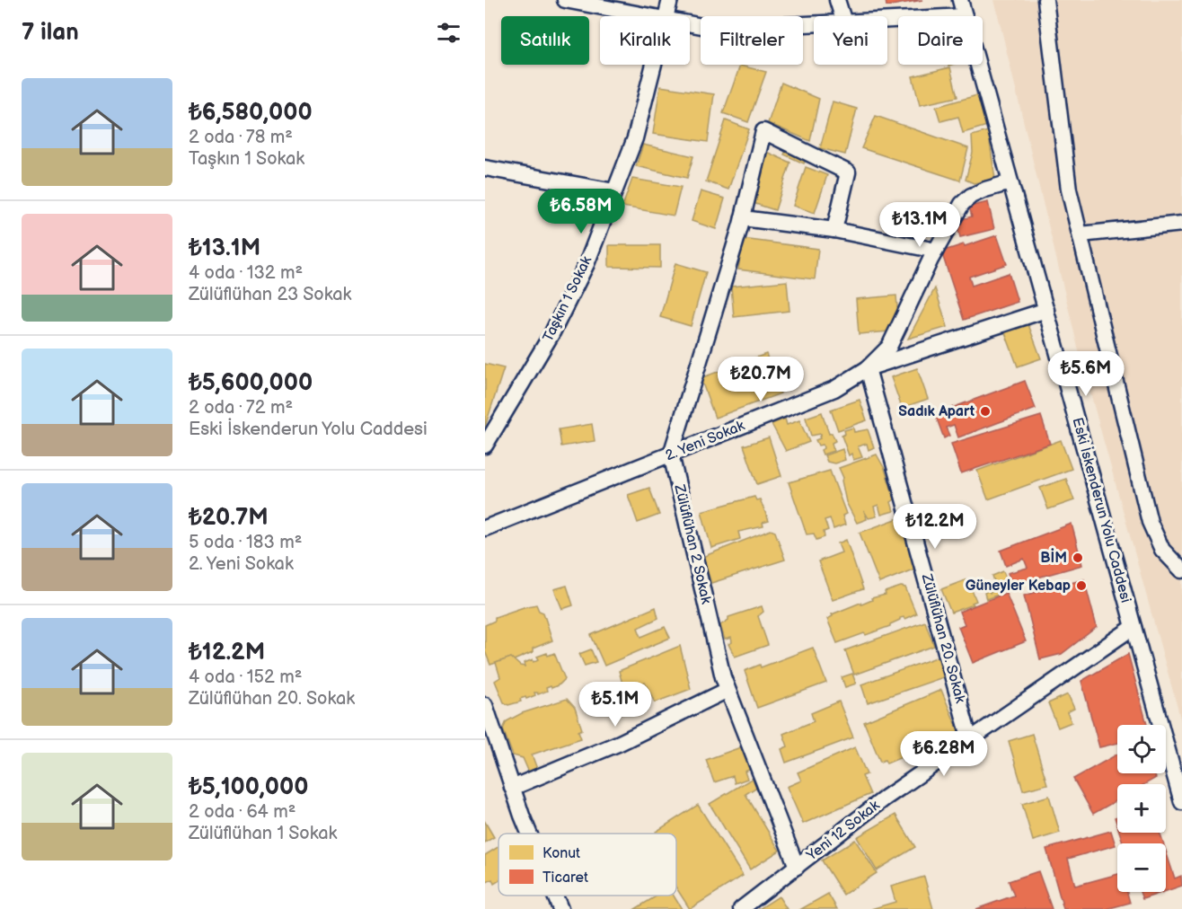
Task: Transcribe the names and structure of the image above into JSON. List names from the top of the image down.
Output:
{
  "streets": {
    "street": [
      "Taşkın 1 Sokak",
      "2. Yeni Sokak",
      "Eski İskenderun Yolu Caddesi",
      "Zülüflühan 2 Sokak",
      "Zülüflühan 20. Sokak",
      "Yeni 12 Sokak"
    ]
  },
  "crossings": [
    ["2. Yeni Sokak", "Eski İskenderun Yolu Caddesi"],
    ["2. Yeni Sokak", "Zülüflühan 2 Sokak"],
    ["2. Yeni Sokak", "Zülüflühan 20. Sokak"],
    ["Eski İskenderun Yolu Caddesi", "Yeni 12 Sokak"],
    ["Zülüflühan 2 Sokak", "Yeni 12 Sokak"],
    ["Zülüflühan 20. Sokak", "Yeni 12 Sokak"]
  ],
  "places": ["Sadık Apart", "BİM", "Güneyler Kebap"],
  "legend": ["Konut", "Ticaret"],
  "page": {
    "heading": "7 ilan",
    "chip": [
      "Satılık",
      "Kiralık",
      "Filtreler",
      "Yeni",
      "Daire"
    ],
    "list": [
      {
        "name": "₺6,580,000",
        "note": "2 oda · 78 m² · Taşkın 1 Sokak"
      },
      {
        "name": "₺13.1M",
        "note": "4 oda · 132 m² · Zülüflühan 23 Sokak"
      },
      {
        "name": "₺5,600,000",
        "note": "2 oda · 72 m² · Eski İskenderun Yolu Caddesi"
      },
      {
        "name": "₺20.7M",
        "note": "5 oda · 183 m² · 2. Yeni Sokak"
      },
      {
        "name": "₺12.2M",
        "note": "4 oda · 152 m² · Zülüflühan 20. Sokak"
      },
      {
        "name": "₺5,100,000",
        "note": "2 oda · 64 m² · Zülüflühan 1 Sokak"
      }
    ],
    "price": [
      "₺6.58M",
      "₺13.1M",
      "₺5.6M",
      "₺20.7M",
      "₺12.2M",
      "₺5.1M",
      "₺6.28M"
    ],
    "map_buttons": ["+", "−"]
  }
}
